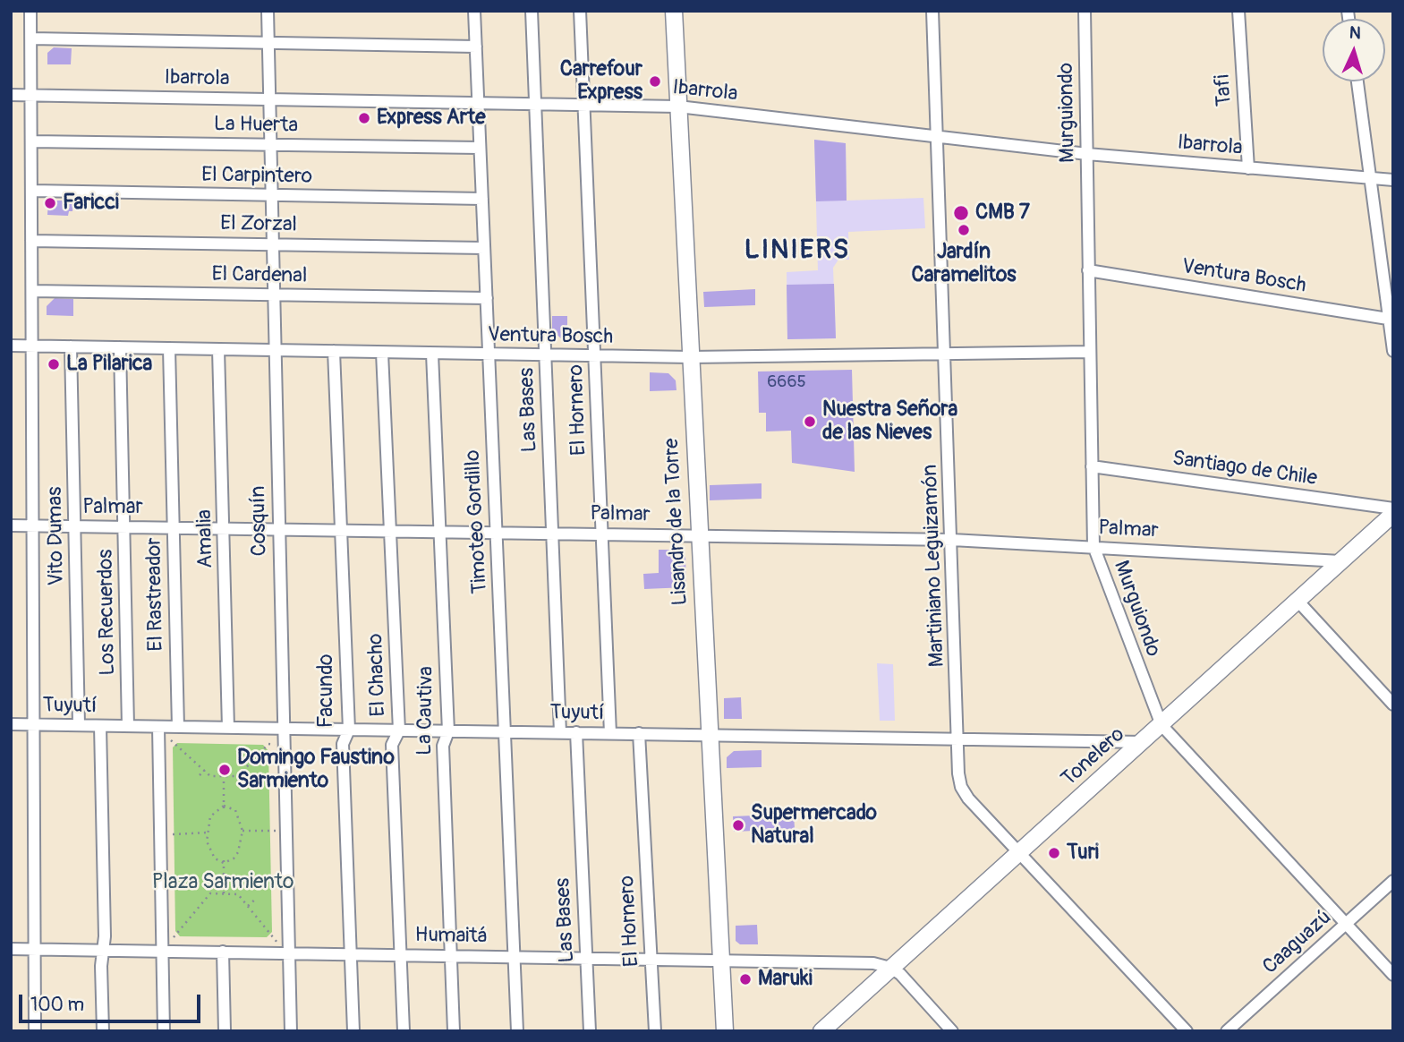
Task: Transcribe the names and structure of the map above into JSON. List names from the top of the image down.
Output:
{
  "streets": {
    "street": [
      "Ibarrola",
      "Tafi",
      "Murguiondo",
      "La Huerta",
      "El Carpintero",
      "El Zorzal",
      "El Cardenal",
      "Ventura Bosch",
      "Las Bases",
      "El Hornero",
      "Santiago de Chile",
      "Palmar",
      "Cosquín",
      "Timoteo Gordillo",
      "Lisandro de la Torre",
      "Vito Dumas",
      "Amalia",
      "Martiniano Leguizamón",
      "El Rastreador",
      "Los Recuerdos",
      "El Chacho",
      "Facundo",
      "Tuyutí",
      "La Cautiva",
      "Tonelero",
      "Humaitá",
      "Caaguazú"
    ]
  },
  "crossings": [
    ["Ibarrola", "Tafi"],
    ["Ibarrola", "Murguiondo"],
    ["Ibarrola", "Las Bases"],
    ["Ibarrola", "El Hornero"],
    ["Ibarrola", "Cosquín"],
    ["Ibarrola", "Timoteo Gordillo"],
    ["Ibarrola", "Lisandro de la Torre"],
    ["Ibarrola", "Martiniano Leguizamón"],
    ["Murguiondo", "Ventura Bosch"],
    ["Murguiondo", "Santiago de Chile"],
    ["Murguiondo", "Palmar"],
    ["Murguiondo", "Tonelero"],
    ["Murguiondo", "Caaguazú"],
    ["La Huerta", "Cosquín"],
    ["La Huerta", "Timoteo Gordillo"],
    ["El Carpintero", "Cosquín"],
    ["El Carpintero", "Timoteo Gordillo"],
    ["El Zorzal", "Cosquín"],
    ["El Zorzal", "Timoteo Gordillo"],
    ["El Cardenal", "Cosquín"],
    ["El Cardenal", "Timoteo Gordillo"],
    ["Ventura Bosch", "Las Bases"],
    ["Ventura Bosch", "El Hornero"],
    ["Ventura Bosch", "Cosquín"],
    ["Ventura Bosch", "Timoteo Gordillo"],
    ["Ventura Bosch", "Lisandro de la Torre"],
    ["Ventura Bosch", "Vito Dumas"],
    ["Ventura Bosch", "Amalia"],
    ["Ventura Bosch", "Martiniano Leguizamón"],
    ["Ventura Bosch", "El Rastreador"],
    ["Ventura Bosch", "Los Recuerdos"],
    ["Ventura Bosch", "El Chacho"],
    ["Ventura Bosch", "Facundo"],
    ["Ventura Bosch", "La Cautiva"],
    ["Las Bases", "Palmar"],
    ["Las Bases", "Tuyutí"],
    ["Las Bases", "Humaitá"],
    ["El Hornero", "Palmar"],
    ["El Hornero", "Tuyutí"],
    ["El Hornero", "Humaitá"],
    ["Santiago de Chile", "Tonelero"],
    ["Palmar", "Cosquín"],
    ["Palmar", "Timoteo Gordillo"],
    ["Palmar", "Lisandro de la Torre"],
    ["Palmar", "Vito Dumas"],
    ["Palmar", "Amalia"],
    ["Palmar", "Martiniano Leguizamón"],
    ["Palmar", "El Rastreador"],
    ["Palmar", "Los Recuerdos"],
    ["Palmar", "El Chacho"],
    ["Palmar", "Facundo"],
    ["Palmar", "La Cautiva"],
    ["Palmar", "Tonelero"],
    ["Cosquín", "Tuyutí"],
    ["Cosquín", "Humaitá"],
    ["Timoteo Gordillo", "Tuyutí"],
    ["Timoteo Gordillo", "Humaitá"],
    ["Lisandro de la Torre", "Tuyutí"],
    ["Lisandro de la Torre", "Humaitá"],
    ["Vito Dumas", "Tuyutí"],
    ["Amalia", "Tuyutí"],
    ["Martiniano Leguizamón", "Tuyutí"],
    ["Martiniano Leguizamón", "Tonelero"],
    ["El Rastreador", "Tuyutí"],
    ["Los Recuerdos", "Tuyutí"],
    ["El Chacho", "Tuyutí"],
    ["El Chacho", "Humaitá"],
    ["Facundo", "Tuyutí"],
    ["Facundo", "Humaitá"],
    ["Tuyutí", "La Cautiva"],
    ["Tuyutí", "Tonelero"],
    ["La Cautiva", "Humaitá"],
    ["Tonelero", "Humaitá"]
  ],
  "districts": ["LINIERS"],
  "parks": ["Plaza Sarmiento"],
  "places": [
    "Carrefour Express",
    "Express Arte",
    "Faricci",
    "CMB 7",
    "Jardín Caramelitos",
    "La Pilarica",
    "Nuestra Señora de las Nieves",
    "Domingo Faustino Sarmiento",
    "Supermercado Natural",
    "Turi",
    "Maruki"
  ],
  "house_numbers": ["6665"],
  "scale_bar": "100 m",
  "north": "top"
}
